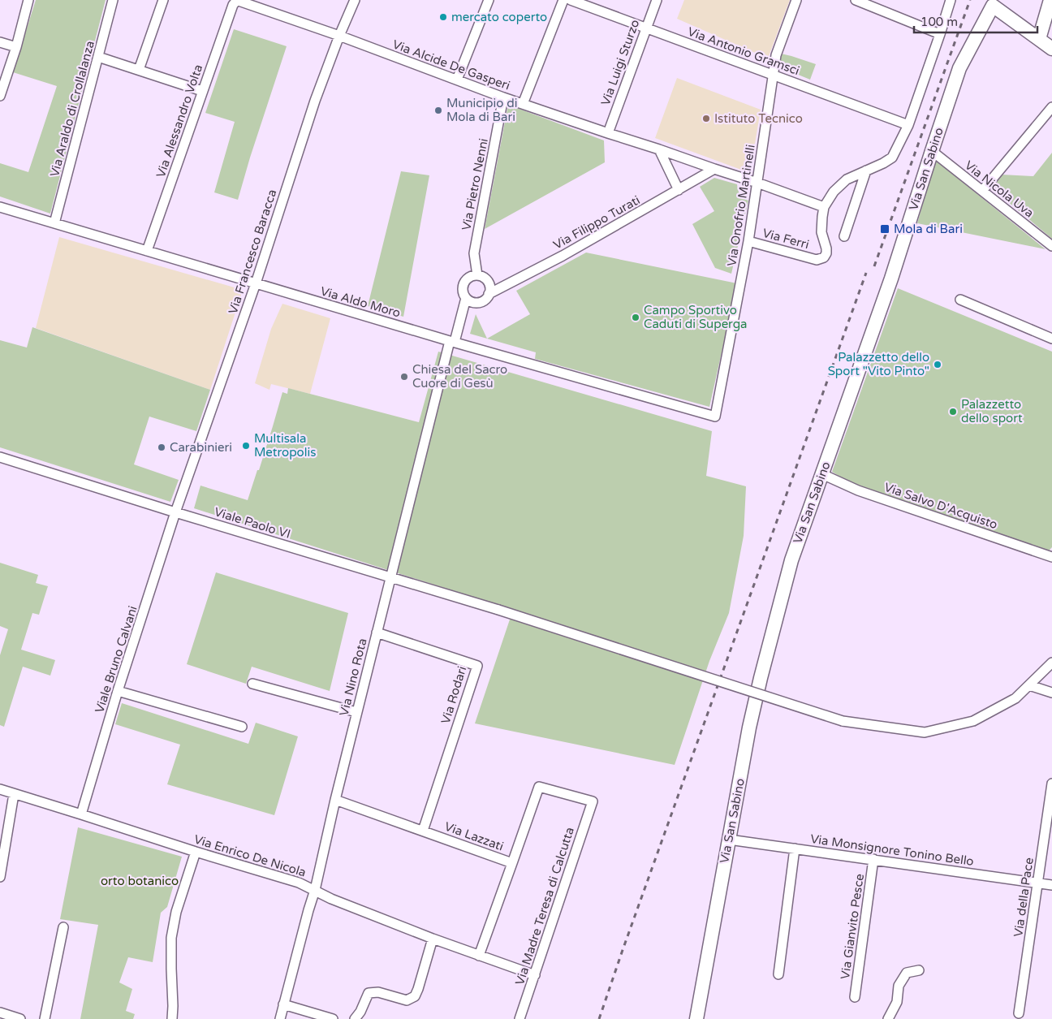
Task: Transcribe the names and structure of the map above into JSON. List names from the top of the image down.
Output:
{
  "streets": {
    "street": [
      "Via Antonio Gramsci",
      "Via Luigi Sturzo",
      "Via Alcide De Gasperi",
      "Via Araldo di Crollalanza",
      "Via Alessandro Volta",
      "Via San Sabino",
      "Via Pietro Nenni",
      "Via Nicola Uva",
      "Via Onofrio Martinelli",
      "Via Filippo Turati",
      "Via Ferri",
      "Via Francesco Baracca",
      "Via Aldo Moro",
      "Via Salvo D'Acquisto",
      "Viale Paolo VI",
      "Viale Bruno Calvani",
      "Via Nino Rota",
      "Via Rodari",
      "Via Lazzati",
      "Via Monsignore Tonino Bello",
      "Via Enrico De Nicola",
      "Via della Pace",
      "Via Madre Teresa di Calcutta",
      "Via Gianvito Pesce"
    ]
  },
  "crossings": [
    ["Via Antonio Gramsci", "Via Luigi Sturzo"],
    ["Via Antonio Gramsci", "Via Onofrio Martinelli"],
    ["Via Luigi Sturzo", "Via Alcide De Gasperi"],
    ["Via Alcide De Gasperi", "Via Alessandro Volta"],
    ["Via Alcide De Gasperi", "Via Pietro Nenni"],
    ["Via Alcide De Gasperi", "Via Onofrio Martinelli"],
    ["Via Alcide De Gasperi", "Via Filippo Turati"],
    ["Via Alcide De Gasperi", "Via Ferri"],
    ["Via Alcide De Gasperi", "Via Francesco Baracca"],
    ["Via Araldo di Crollalanza", "Via Aldo Moro"],
    ["Via Alessandro Volta", "Via Aldo Moro"],
    ["Via San Sabino", "Via Nicola Uva"],
    ["Via San Sabino", "Via Salvo D'Acquisto"],
    ["Via San Sabino", "Via Monsignore Tonino Bello"],
    ["Via Pietro Nenni", "Via Filippo Turati"],
    ["Via Pietro Nenni", "Via Nino Rota"],
    ["Via Onofrio Martinelli", "Via Ferri"],
    ["Via Onofrio Martinelli", "Via Aldo Moro"],
    ["Via Filippo Turati", "Via Nino Rota"],
    ["Via Francesco Baracca", "Via Aldo Moro"],
    ["Via Francesco Baracca", "Viale Paolo VI"],
    ["Via Francesco Baracca", "Viale Bruno Calvani"],
    ["Via Aldo Moro", "Via Nino Rota"],
    ["Viale Paolo VI", "Viale Bruno Calvani"],
    ["Viale Paolo VI", "Via Nino Rota"],
    ["Viale Bruno Calvani", "Via Enrico De Nicola"],
    ["Via Nino Rota", "Via Rodari"],
    ["Via Nino Rota", "Via Lazzati"],
    ["Via Nino Rota", "Via Enrico De Nicola"],
    ["Via Rodari", "Via Lazzati"],
    ["Via Lazzati", "Via Enrico De Nicola"],
    ["Via Lazzati", "Via Madre Teresa di Calcutta"],
    ["Via Monsignore Tonino Bello", "Via della Pace"],
    ["Via Monsignore Tonino Bello", "Via Gianvito Pesce"],
    ["Via Enrico De Nicola", "Via Madre Teresa di Calcutta"]
  ],
  "parks": ["orto botanico"],
  "places": {
    "other": [
      "mercato coperto",
      "Municipio di Mola di Bari",
      "Istituto Tecnico",
      "Campo Sportivo Caduti di Superga",
      "Palazzetto dello Sport \"Vito Pinto\"",
      "Chiesa del Sacro Cuore di Gesù",
      "Palazzetto dello sport",
      "Multisala Metropolis",
      "Carabinieri"
    ],
    "transit": ["Mola di Bari"]
  },
  "scale_bar": "100 m"
}
